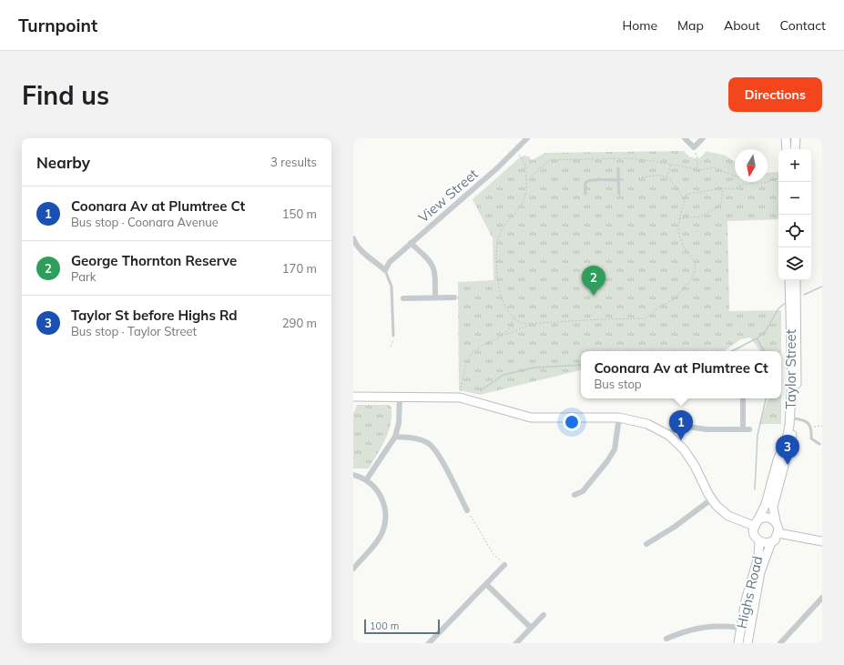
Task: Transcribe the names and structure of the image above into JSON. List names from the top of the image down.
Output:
{
  "streets": {
    "street": ["View Street", "Taylor Street", "Highs Road"]
  },
  "crossings": [
    ["Taylor Street", "Highs Road"]
  ],
  "scale_bar": "100 m",
  "north": "bottom",
  "page": {
    "header": "Turnpoint",
    "nav": [
      "Home",
      "Map",
      "About",
      "Contact"
    ],
    "buttons": "Directions",
    "title": "Find us",
    "heading": ["Nearby", "3 results"],
    "map_buttons": ["+", "−"],
    "list": [
      {
        "mark": "1",
        "name": "Coonara Av at Plumtree Ct",
        "note": "Bus stop · Coonara Avenue",
        "value": "150 m"
      },
      {
        "mark": "2",
        "name": "George Thornton Reserve",
        "note": "Park",
        "value": "170 m"
      },
      {
        "mark": "3",
        "name": "Taylor St before Highs Rd",
        "note": "Bus stop · Taylor Street",
        "value": "290 m"
      }
    ],
    "pins": ["2", "1", "3"],
    "popup": ["Coonara Av at Plumtree Ct", "Bus stop"],
    "scale": "100 m"
  }
}
